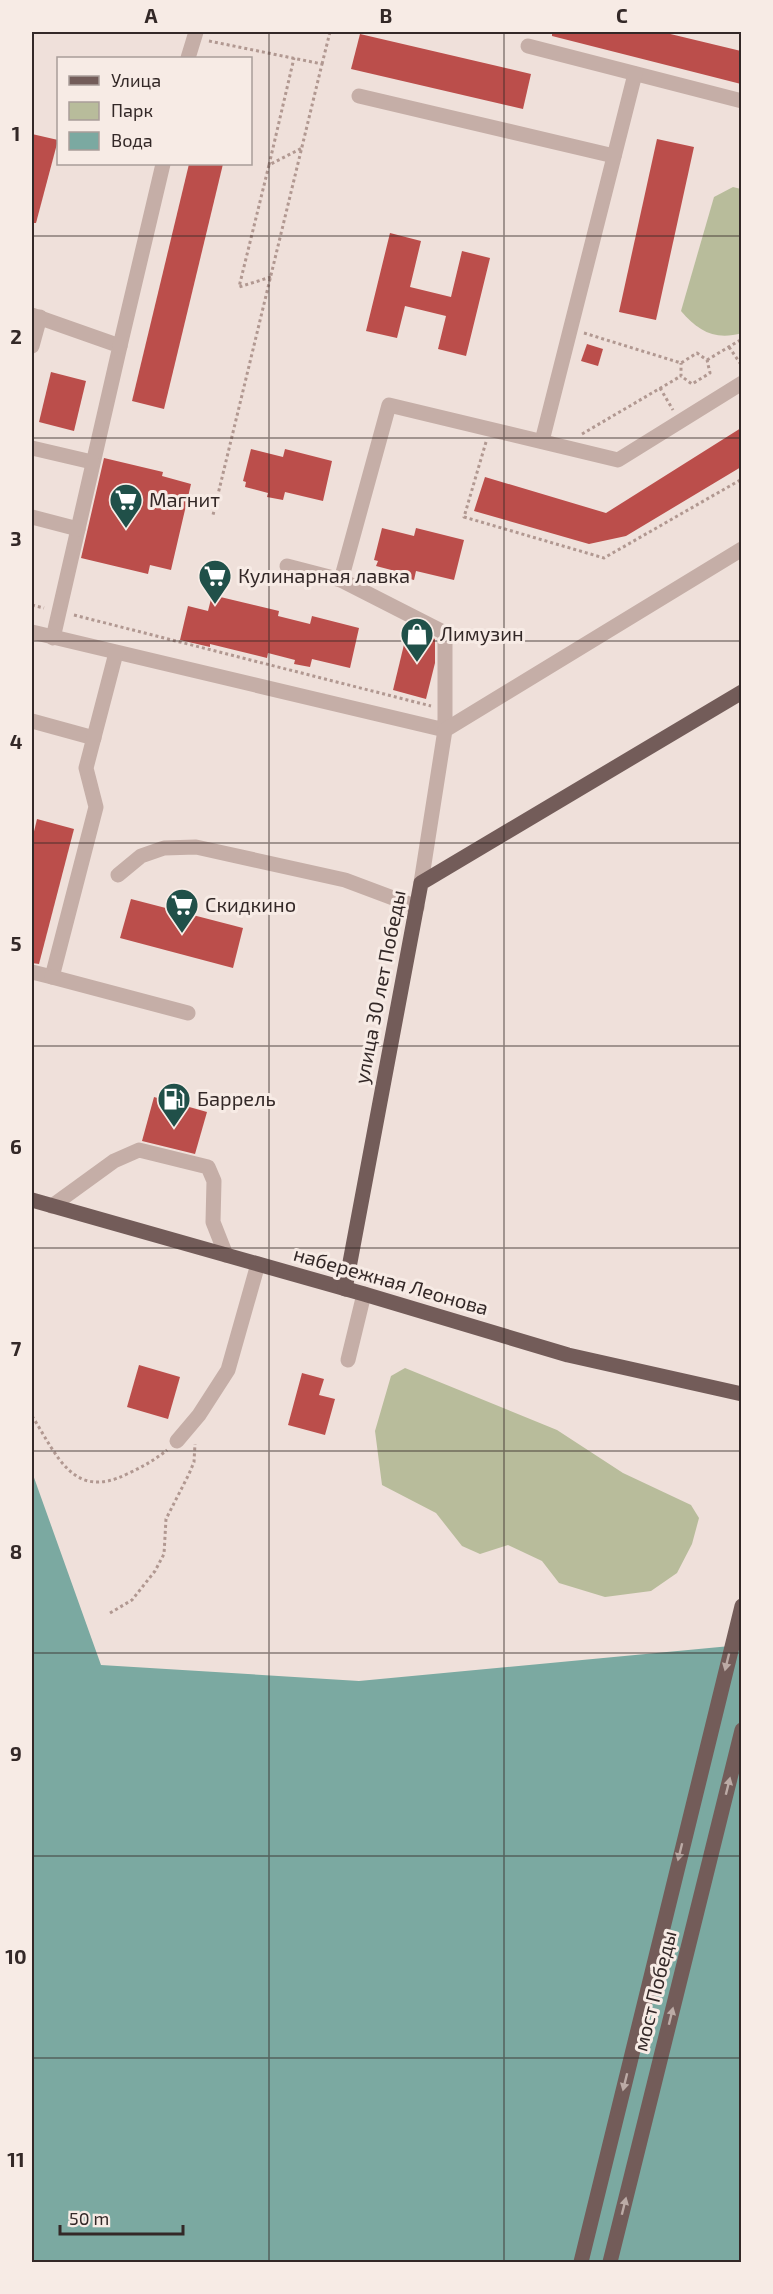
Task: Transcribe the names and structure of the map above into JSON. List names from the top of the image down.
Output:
{
  "streets": {
    "main road": ["улица 30 лет Победы", "набережная Леонова", "мост Победы"]
  },
  "crossings": [
    ["улица 30 лет Победы", "набережная Леонова"]
  ],
  "places": {
    "supermarket": ["Магнит", "Кулинарная лавка", "Скидкино"],
    "shop": ["Лимузин"],
    "fuel station": ["Баррель"]
  },
  "legend": ["Улица", "Парк", "Вода"],
  "scale_bar": "50 m",
  "grid": {
    "columns": ["A", "B", "C"],
    "rows": [
      "1",
      "2",
      "3",
      "4",
      "5",
      "6",
      "7",
      "8",
      "9",
      "10",
      "11"
    ]
  }
}
